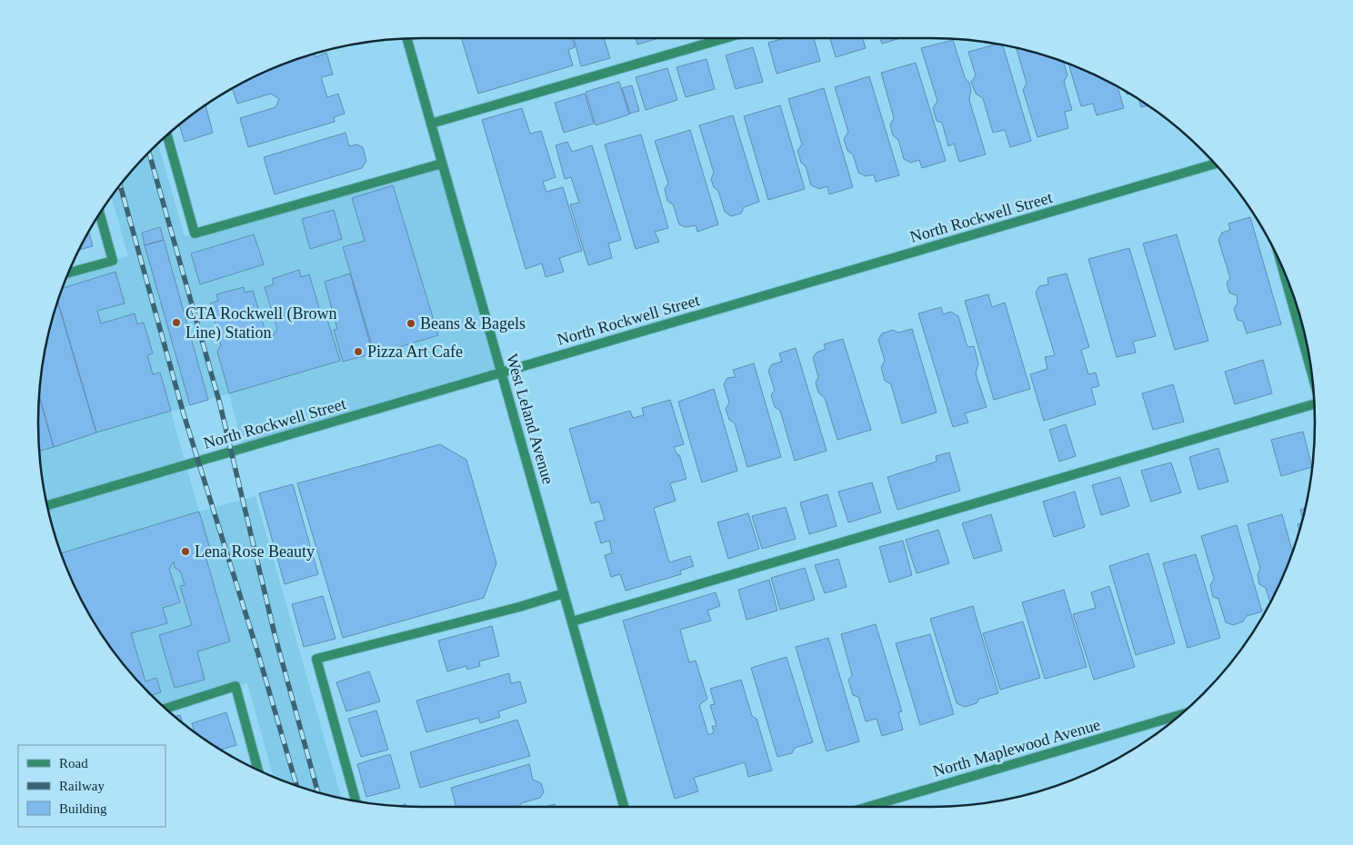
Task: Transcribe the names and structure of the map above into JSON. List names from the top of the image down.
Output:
{
  "streets": {
    "street": ["North Rockwell Street", "West Leland Avenue", "North Maplewood Avenue"]
  },
  "crossings": [
    ["North Rockwell Street", "West Leland Avenue"]
  ],
  "places": [
    "CTA Rockwell (Brown Line) Station",
    "Beans & Bagels",
    "Pizza Art Cafe",
    "Lena Rose Beauty"
  ],
  "legend": ["Road", "Railway", "Building"]
}
